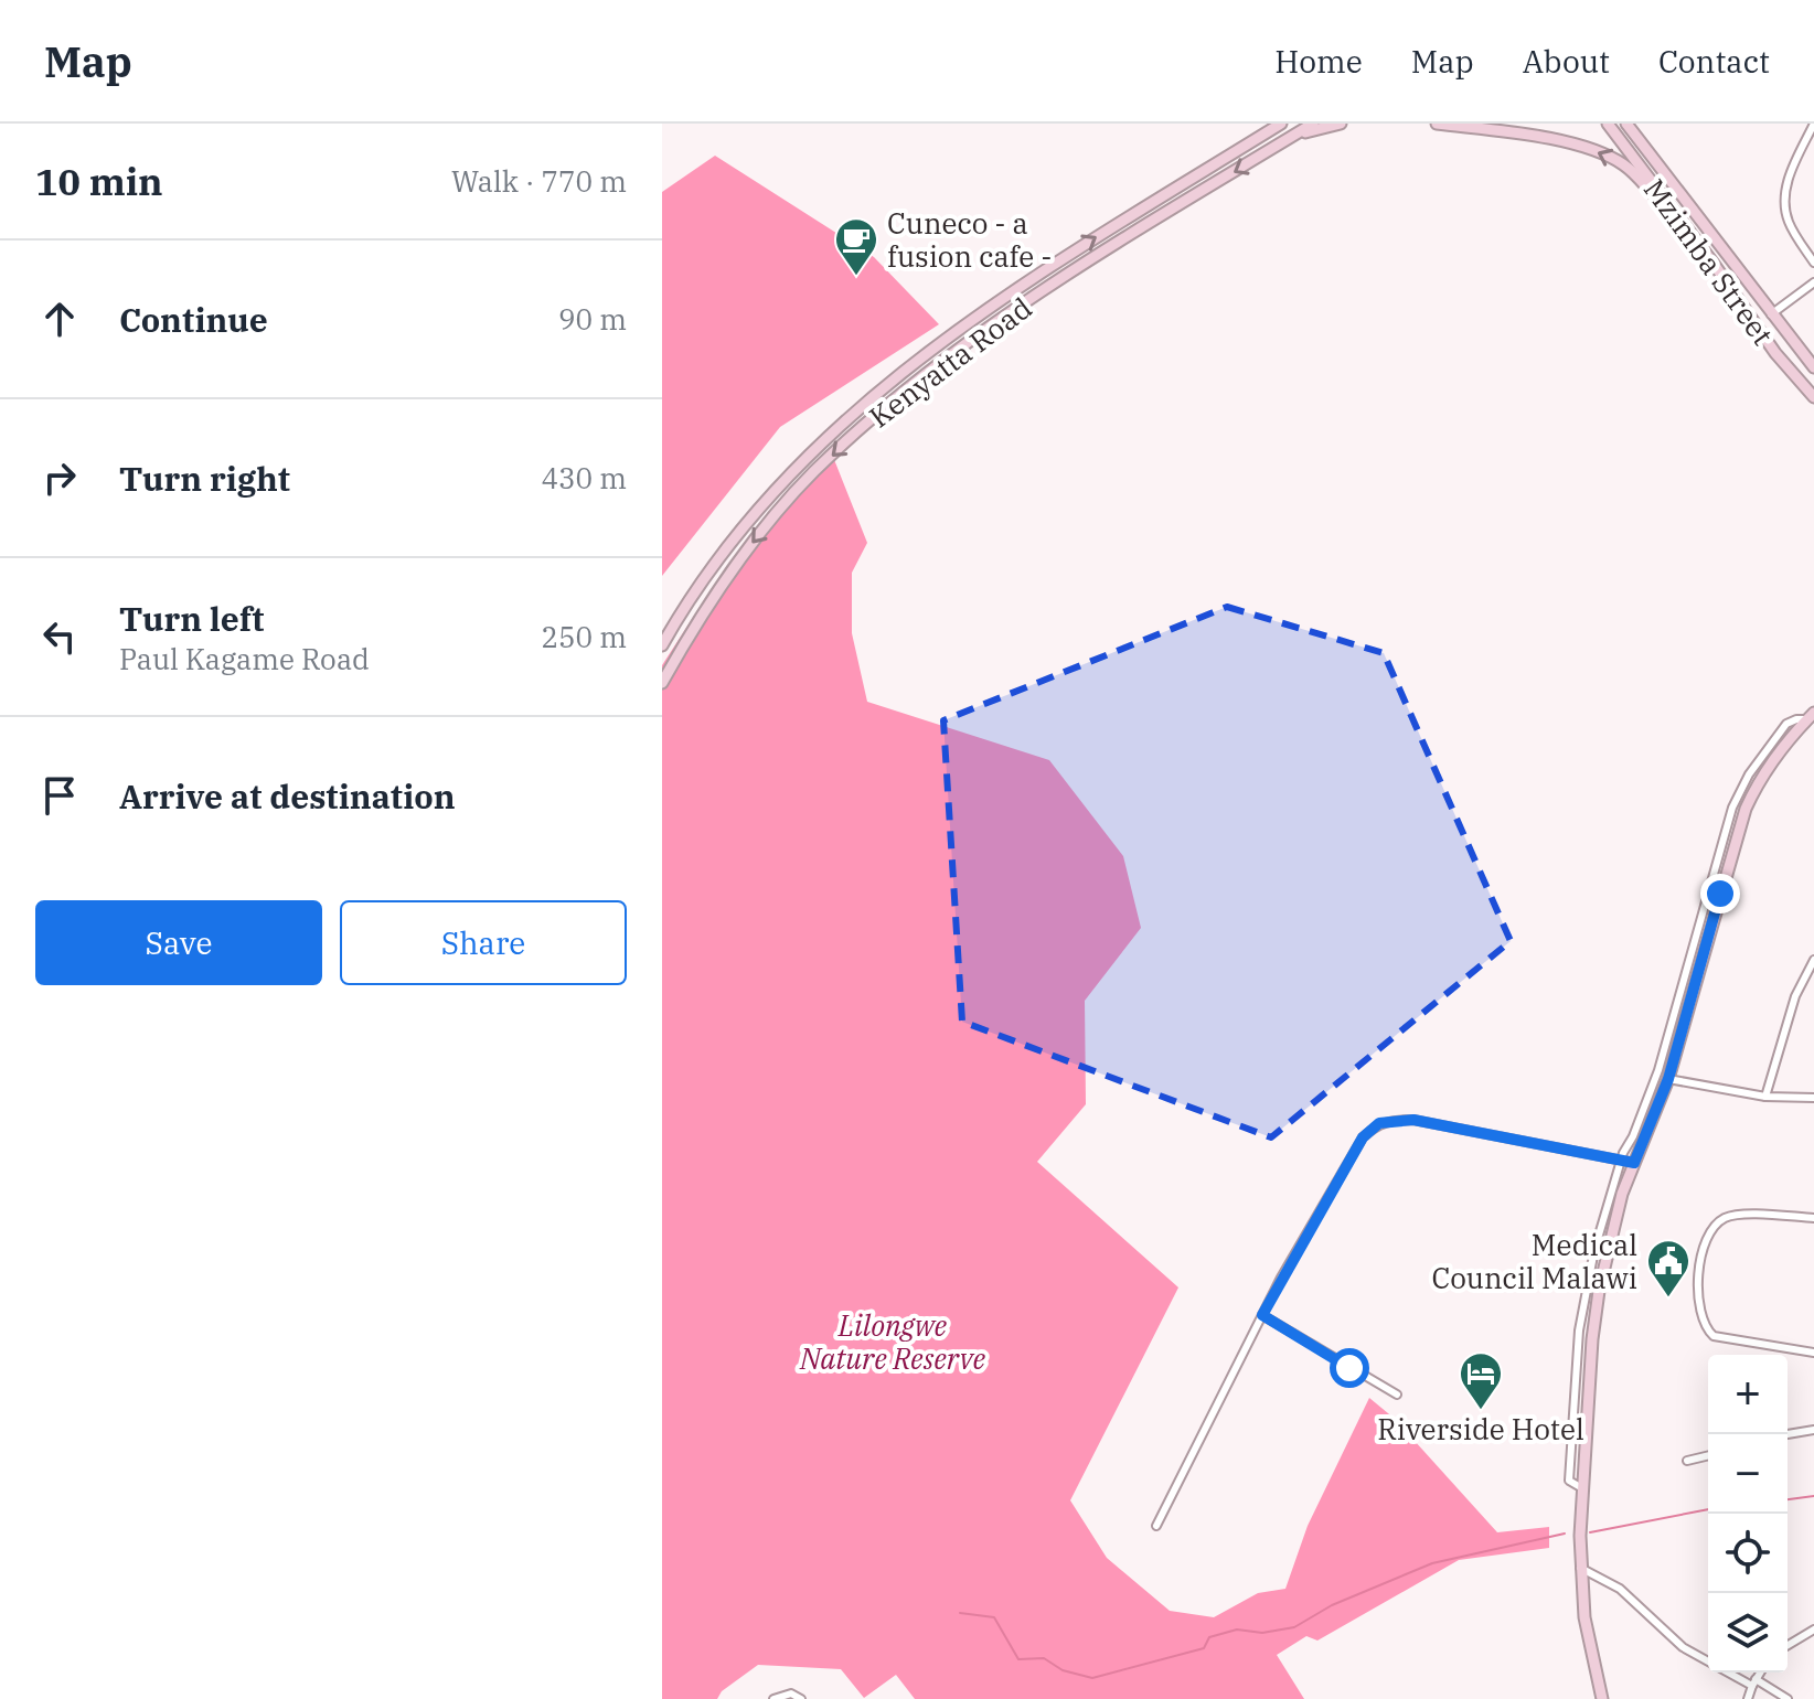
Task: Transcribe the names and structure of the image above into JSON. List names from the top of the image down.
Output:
{
  "streets": {
    "main road": ["Mzimba Street", "Kenyatta Road"]
  },
  "parks": ["Lilongwe Nature Reserve"],
  "places": {
    "cafe": ["Cuneco - a fusion cafe -"],
    "public building": ["Medical Council Malawi"],
    "hotel": ["Riverside Hotel"]
  },
  "page": {
    "header": "Map",
    "nav": [
      "Home",
      "Map",
      "About",
      "Contact"
    ],
    "heading": ["10 min", "Walk · 770 m"],
    "list": [
      ["Continue", "90 m"],
      ["Turn right", "430 m"],
      ["Turn left", "Paul Kagame Road", "250 m"],
      "Arrive at destination"
    ],
    "buttons": ["Save", "Share"],
    "map_buttons": ["+", "−"]
  }
}
